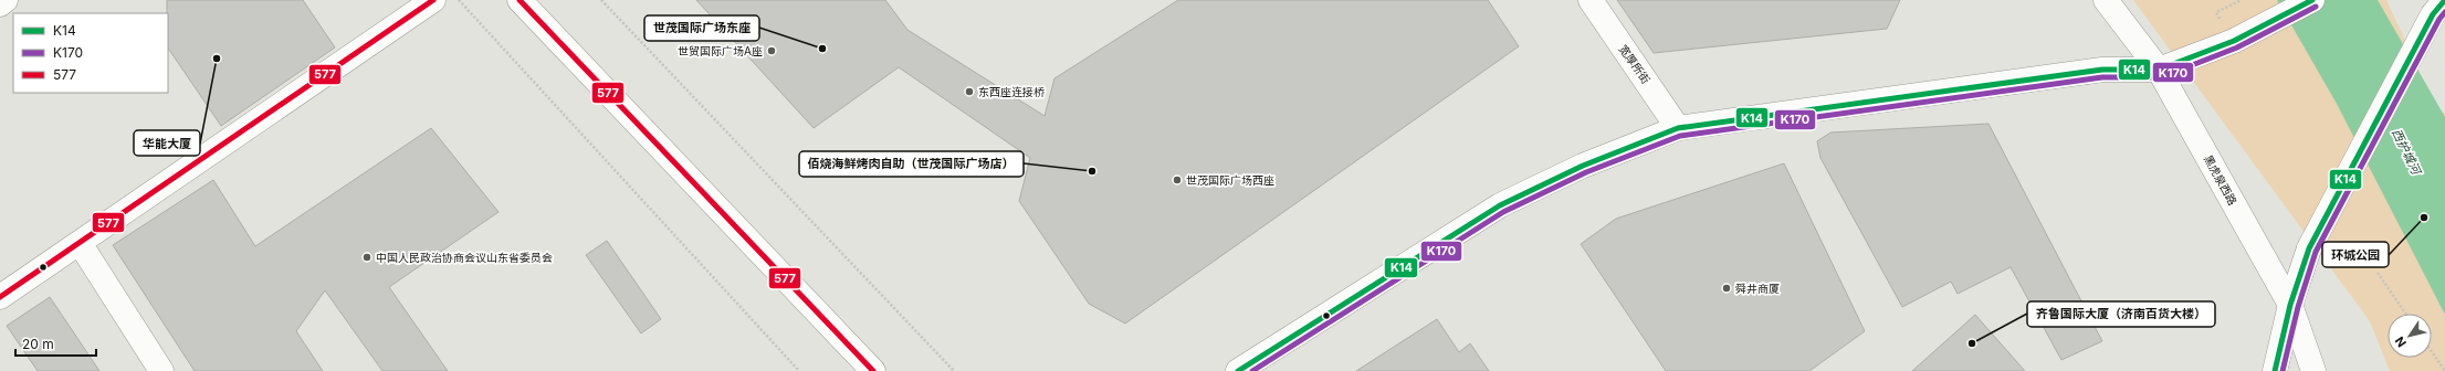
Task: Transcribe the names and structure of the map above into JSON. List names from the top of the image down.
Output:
{
  "streets": {
    "main road": ["宽厚所街", "黑虎泉西路"]
  },
  "water": ["西护城河"],
  "places": [
    "世茂国际广场东座",
    "世贸国际广场A座",
    "华能大厦",
    "东西座连接桥",
    "佰烧海鲜烤肉自助（世茂国际广场店）",
    "世茂国际广场西座",
    "环城公园",
    "中国人民政治协商会议山东省委员会",
    "舜井商厦",
    "齐鲁国际大厦（济南百货大楼）"
  ],
  "lines": ["transit line K14", "transit line 577", "transit line K170"],
  "legend": ["K14", "K170", "577"],
  "scale_bar": "20 m",
  "north": "bottom left"
}
